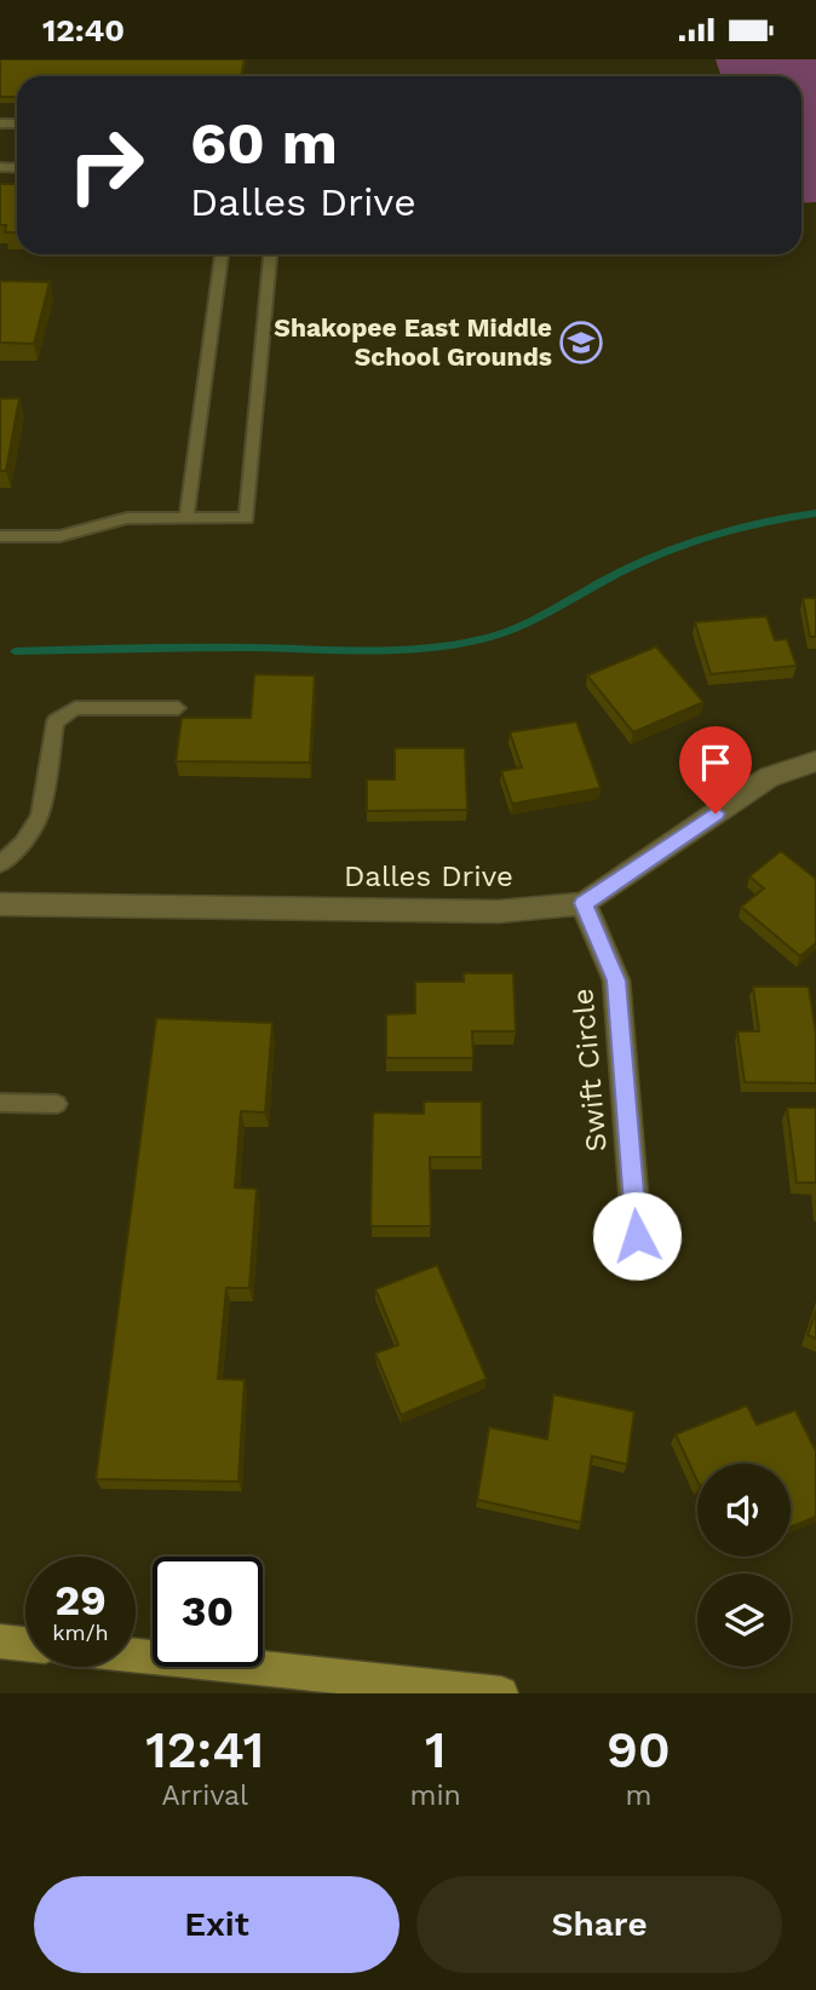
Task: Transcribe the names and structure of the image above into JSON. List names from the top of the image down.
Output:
{
  "streets": {
    "street": ["Dalles Drive", "Swift Circle"]
  },
  "crossings": [
    ["Dalles Drive", "Swift Circle"]
  ],
  "places": {
    "school or university": ["Shakopee East Middle School Grounds"]
  },
  "page": {
    "status": "12:40",
    "turn": ["60 m", "Dalles Drive"],
    "speed": "29 km/h",
    "limit": "30",
    "eta": [
      "12:41",
      "Arrival",
      "1",
      "min",
      "90",
      "m"
    ],
    "buttons": ["Exit", "Share"]
  }
}
